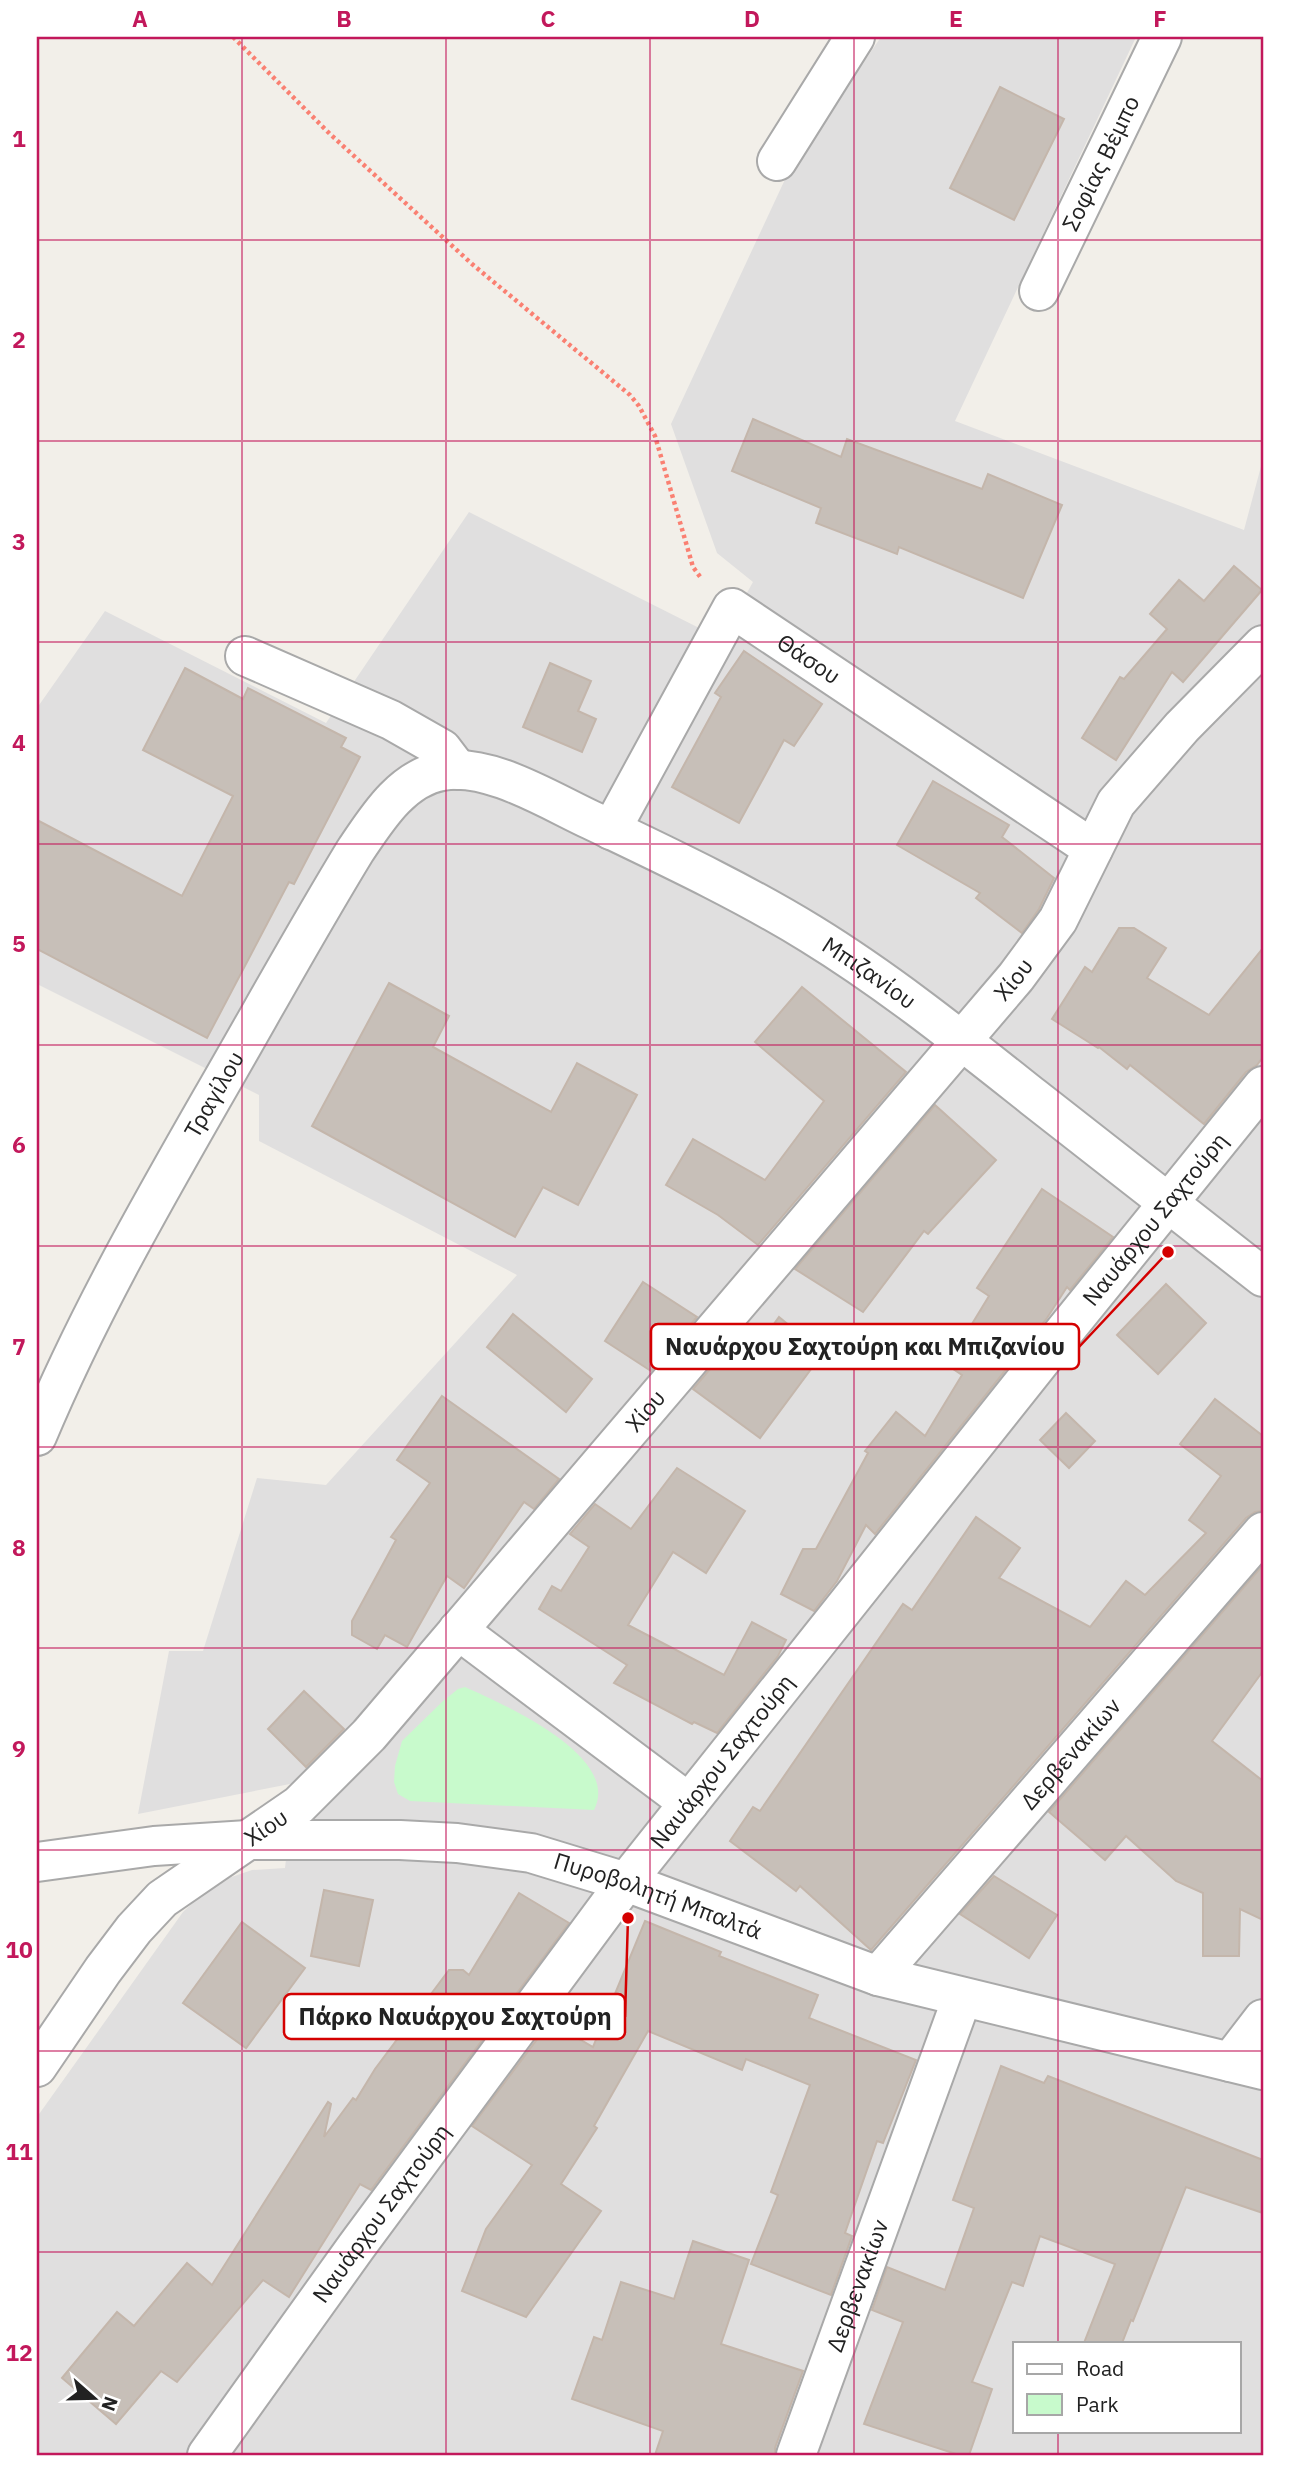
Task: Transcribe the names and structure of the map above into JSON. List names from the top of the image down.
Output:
{
  "streets": {
    "street": [
      "Σοφίας Βέμπο",
      "Θάσου",
      "Μπιζανίου",
      "Χίου",
      "Τραγίλου",
      "Ναυάρχου Σαχτούρη",
      "Δερβενακίων",
      "Πυροβολητή Μπαλτά"
    ]
  },
  "crossings": [
    ["Θάσου", "Χίου"],
    ["Μπιζανίου", "Χίου"],
    ["Μπιζανίου", "Τραγίλου"],
    ["Μπιζανίου", "Ναυάρχου Σαχτούρη"],
    ["Χίου", "Πυροβολητή Μπαλτά"],
    ["Ναυάρχου Σαχτούρη", "Πυροβολητή Μπαλτά"],
    ["Δερβενακίων", "Πυροβολητή Μπαλτά"]
  ],
  "places": ["Ναυάρχου Σαχτούρη και Μπιζανίου", "Πάρκο Ναυάρχου Σαχτούρη"],
  "legend": ["Road", "Park"],
  "north": "right",
  "grid": {
    "columns": [
      "A",
      "B",
      "C",
      "D",
      "E",
      "F"
    ],
    "rows": [
      "1",
      "2",
      "3",
      "4",
      "5",
      "6",
      "7",
      "8",
      "9",
      "10",
      "11",
      "12"
    ]
  }
}
